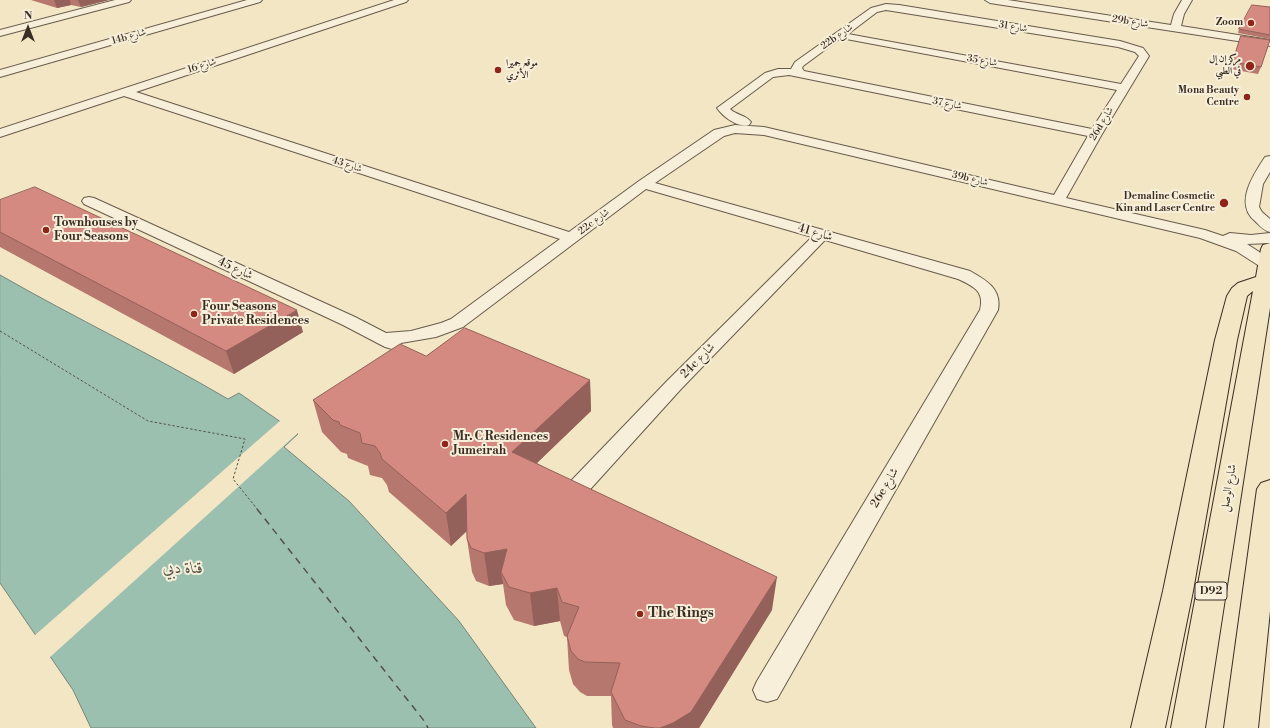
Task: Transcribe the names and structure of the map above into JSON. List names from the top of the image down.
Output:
{
  "streets": {
    "main road": ["شارع الوصل", "D92"],
    "street": [
      "29b شارع",
      "شارع 31",
      "14b شارع",
      "22b شارع",
      "شارع 35",
      "شارع 16",
      "شارع 37",
      "26d شارع",
      "شارع 43",
      "39b شارع",
      "22c شارع",
      "شارع 41",
      "شارع 45",
      "24c شارع",
      "26e شارع"
    ]
  },
  "crossings": [
    ["شارع 31", "22b شارع"],
    ["شارع 31", "26d شارع"],
    ["22b شارع", "شارع 35"],
    ["22b شارع", "شارع 37"],
    ["شارع 35", "26d شارع"],
    ["شارع 16", "شارع 43"],
    ["شارع 37", "26d شارع"],
    ["شارع 37", "39b شارع"],
    ["شارع 37", "22c شارع"],
    ["26d شارع", "39b شارع"],
    ["شارع 43", "22c شارع"],
    ["39b شارع", "22c شارع"],
    ["39b شارع", "شارع الوصل"],
    ["22c شارع", "شارع 41"],
    ["22c شارع", "شارع 45"],
    ["شارع 41", "24c شارع"],
    ["شارع 41", "26e شارع"]
  ],
  "water": ["قناة دبي"],
  "places": [
    "Zoom",
    "مركز إن إل في الطبي",
    "موقع جميرا الأثري",
    "Mona Beauty Centre",
    "Demaline Cosmetic Kin and Laser Centre",
    "Townhouses by Four Seasons",
    "Four Seasons Private Residences",
    "Mr. C Residences Jumeirah",
    "The Rings"
  ],
  "north": "top"
}
